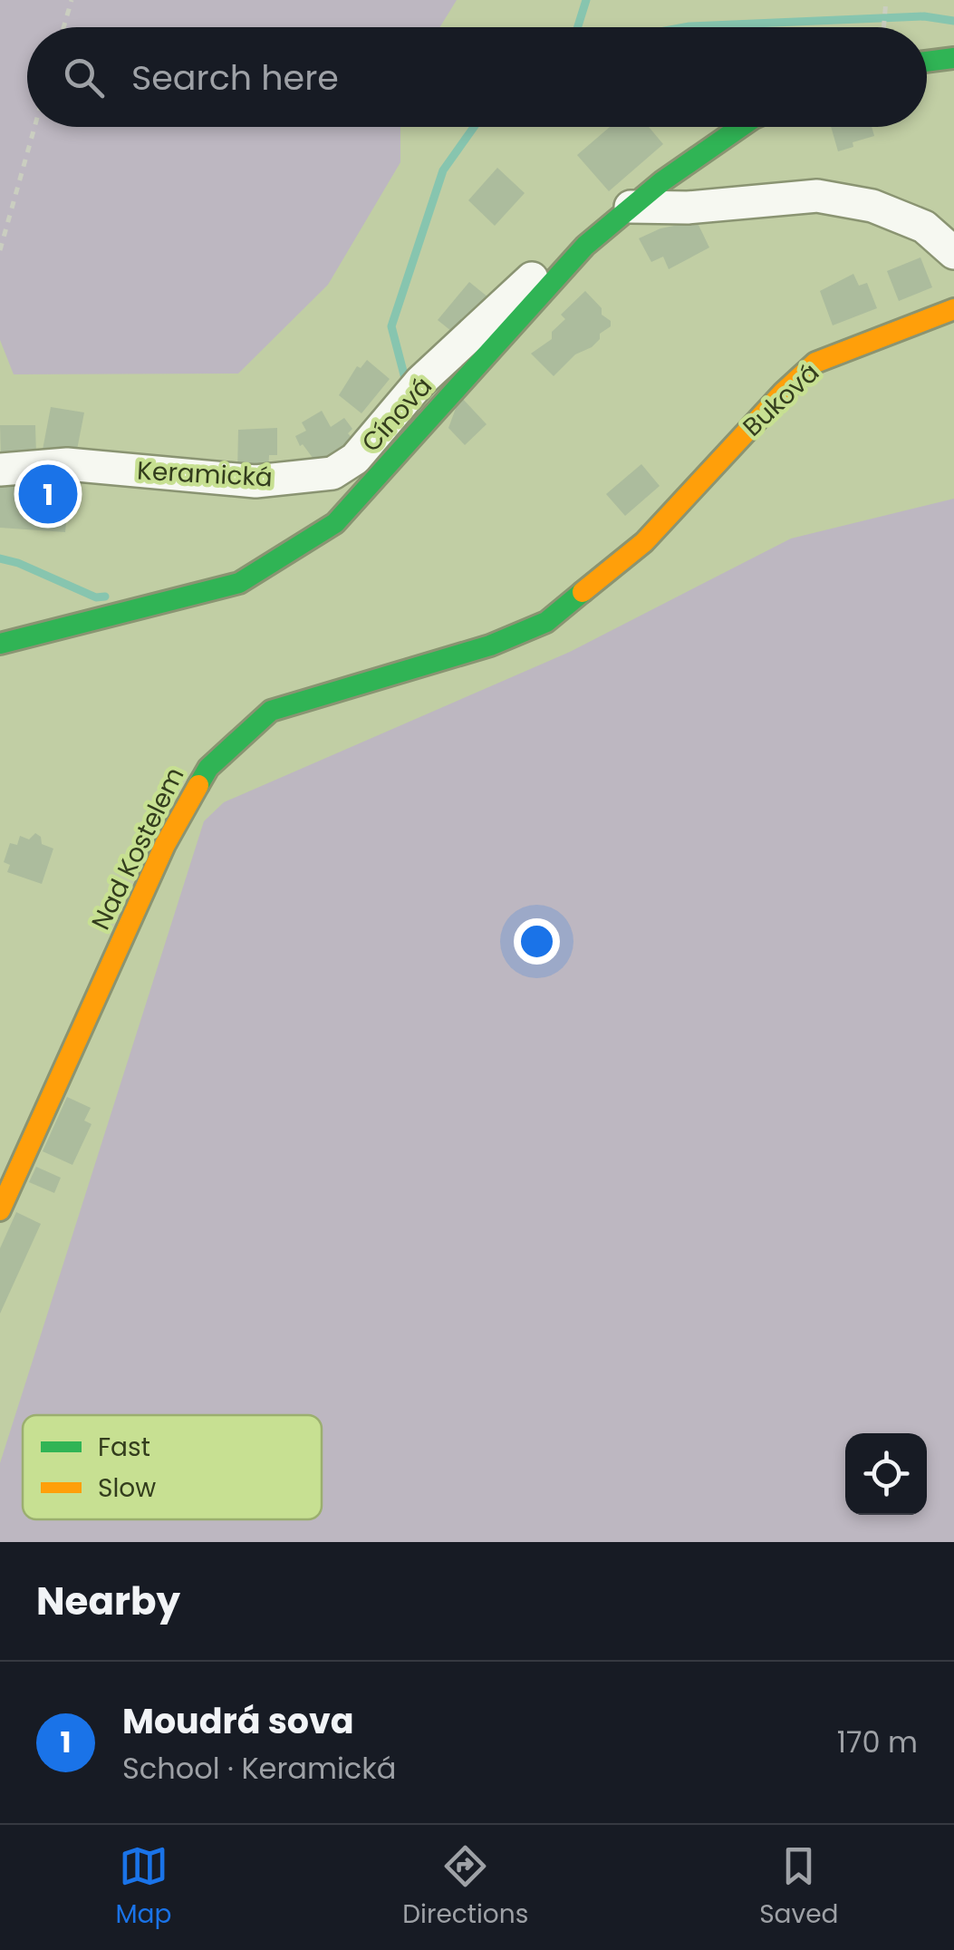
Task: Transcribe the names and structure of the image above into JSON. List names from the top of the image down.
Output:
{
  "streets": {
    "street": [
      "Buková",
      "Cínová",
      "Keramická",
      "Nad Kostelem"
    ]
  },
  "crossings": [
    ["Buková", "Nad Kostelem"],
    ["Cínová", "Keramická"]
  ],
  "legend": ["Fast", "Slow"],
  "page": {
    "search": "Search here",
    "pins": "1",
    "heading": "Nearby",
    "list": [
      {
        "mark": "1",
        "name": "Moudrá sova",
        "note": "School · Keramická",
        "value": "170 m"
      }
    ],
    "nav": ["Map", "Directions", "Saved"]
  }
}
